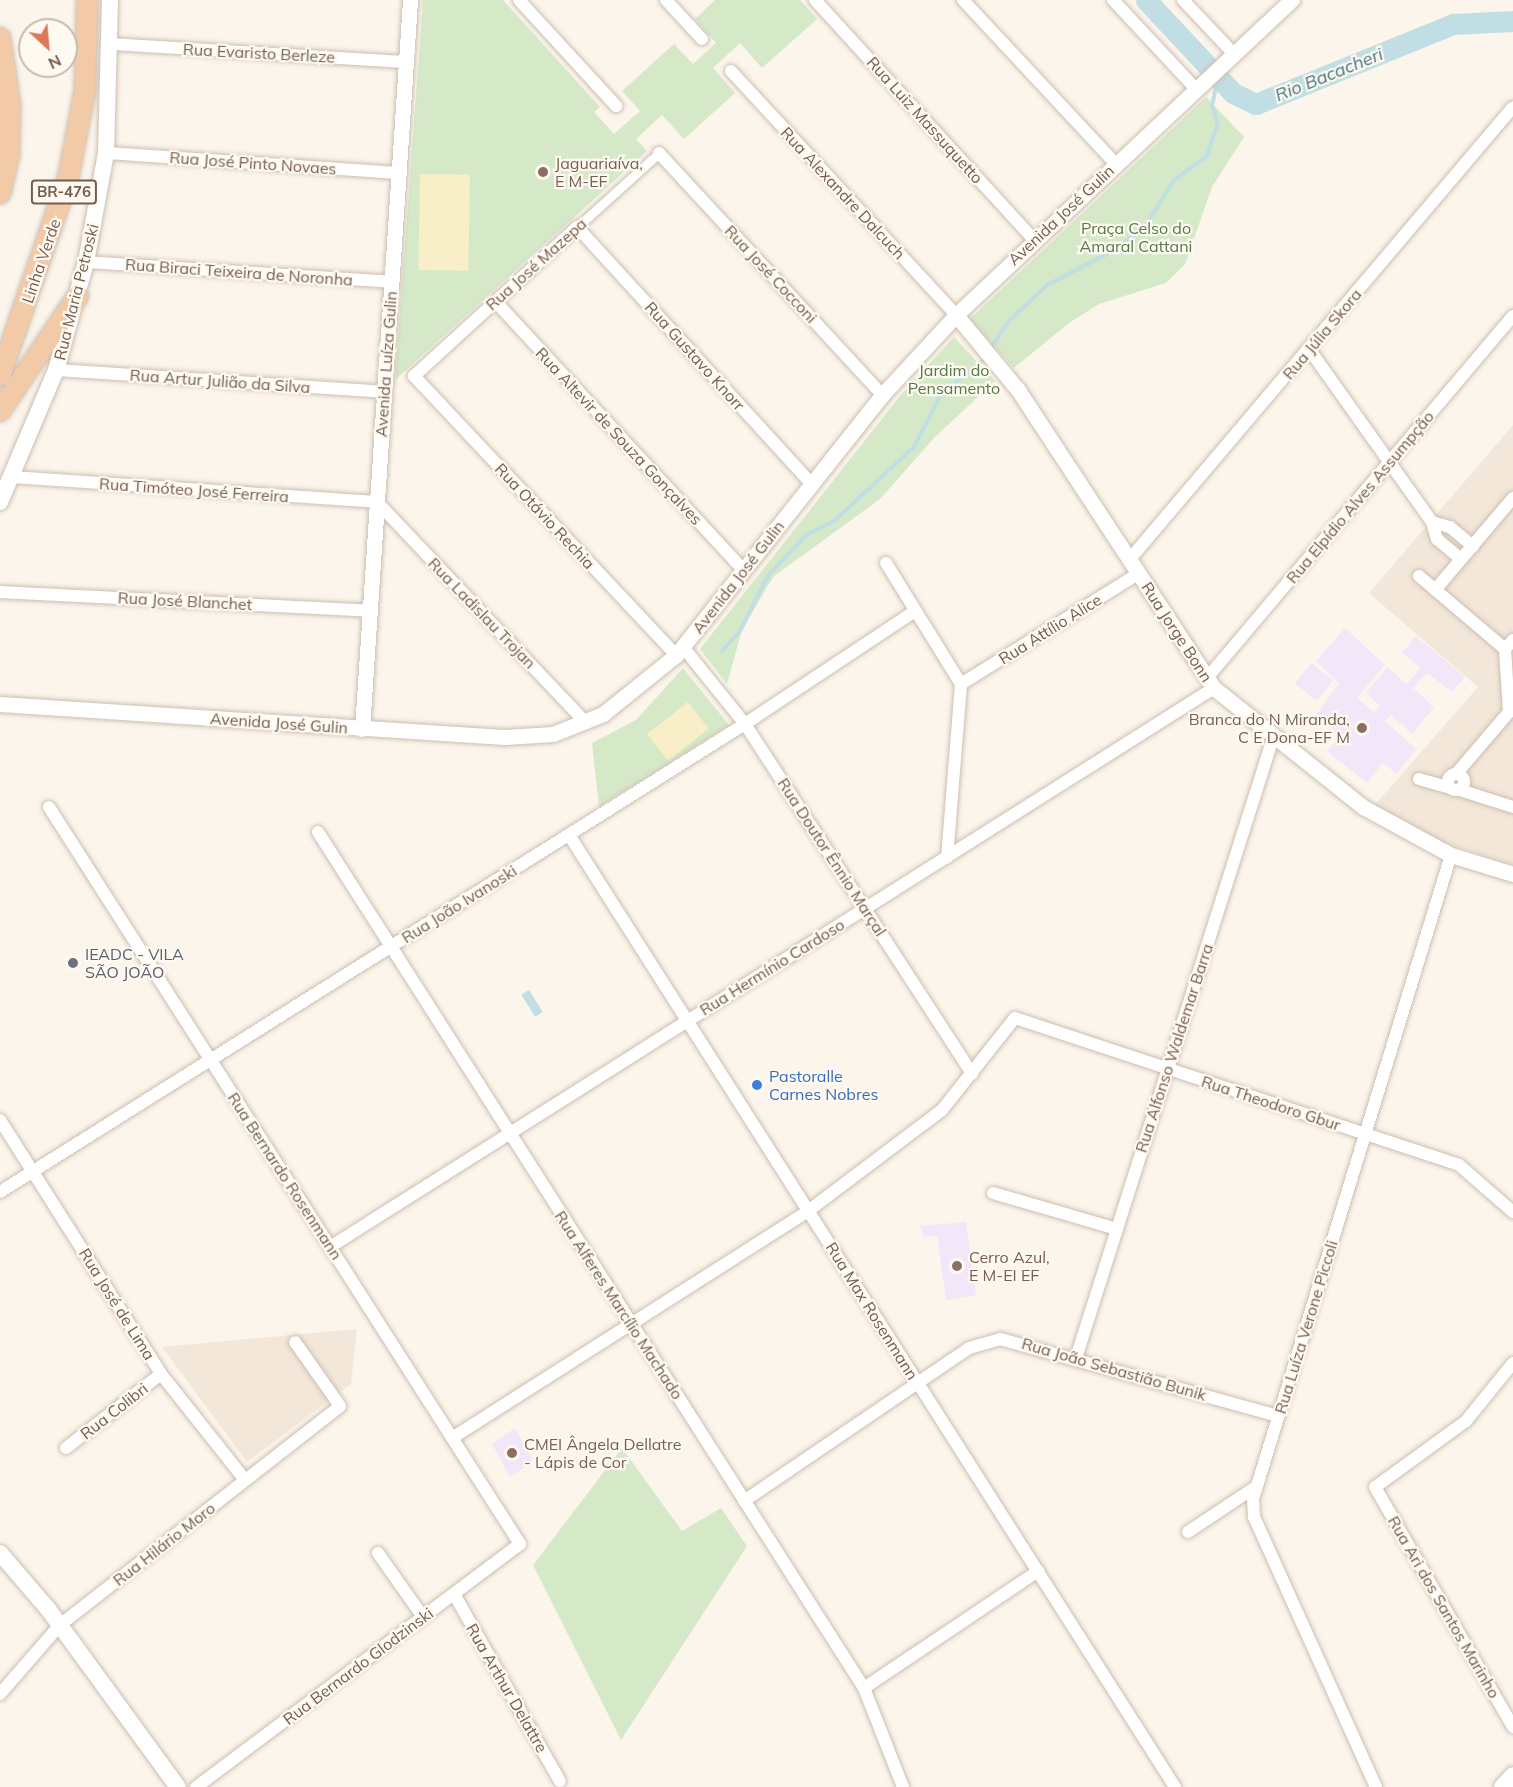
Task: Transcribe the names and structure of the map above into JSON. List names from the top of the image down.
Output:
{
  "streets": {
    "highway": ["BR-476", "Linha Verde"],
    "main road": ["Rua Maria Petroski"],
    "street": [
      "Rua Evaristo Berleze",
      "Rua Luiz Massuquetto",
      "Rua José Pinto Novaes",
      "Rua Alexandre Dalcuch",
      "Avenida José Gulin",
      "Rua José Mazepa",
      "Rua Biraci Teixeira de Noronha",
      "Rua José Cocconi",
      "Rua Júlia Skora",
      "Rua Gustavo Knorr",
      "Avenida Luíza Gulin",
      "Rua Artur Julião da Silva",
      "Rua Altevir de Souza Gonçalves",
      "Rua Timóteo José Ferreira",
      "Rua Elpídio Alves Assumpção",
      "Rua Otávio Rechia",
      "Rua José Blanchet",
      "Rua Ladislau Trojan",
      "Rua Attílio Alice",
      "Rua Jorge Bonn",
      "Rua Doutor Ênnio Marçal",
      "Rua João Ivanoski",
      "Rua Hermínio Cardoso",
      "Rua Alfonso Waldemar Barra",
      "Rua Theodoro Gbur",
      "Rua Bernardo Rosenmann",
      "Rua José de Lima",
      "Rua Alferes Marcílio Machado",
      "Rua Max Rosenmann",
      "Rua Luíza Verone Piccoli",
      "Rua João Sebastião Bunik",
      "Rua Colibri",
      "Rua Hilário Moro",
      "Rua Ari dos Santos Marinho",
      "Rua Bernardo Glodzinski",
      "Rua Arthur Delattre"
    ]
  },
  "crossings": [
    ["Rua Evaristo Berleze", "Rua Maria Petroski"],
    ["Rua Evaristo Berleze", "Avenida Luíza Gulin"],
    ["Rua Luiz Massuquetto", "Avenida José Gulin"],
    ["Rua José Pinto Novaes", "Rua Maria Petroski"],
    ["Rua José Pinto Novaes", "Avenida Luíza Gulin"],
    ["Rua Alexandre Dalcuch", "Avenida José Gulin"],
    ["Rua Alexandre Dalcuch", "Rua Jorge Bonn"],
    ["Avenida José Gulin", "Rua José Cocconi"],
    ["Avenida José Gulin", "Rua Gustavo Knorr"],
    ["Avenida José Gulin", "Avenida Luíza Gulin"],
    ["Avenida José Gulin", "Rua Altevir de Souza Gonçalves"],
    ["Avenida José Gulin", "Rua Otávio Rechia"],
    ["Avenida José Gulin", "Rua Ladislau Trojan"],
    ["Avenida José Gulin", "Rua Jorge Bonn"],
    ["Avenida José Gulin", "Rua Doutor Ênnio Marçal"],
    ["Rua José Mazepa", "Rua José Cocconi"],
    ["Rua José Mazepa", "Rua Gustavo Knorr"],
    ["Rua José Mazepa", "Rua Altevir de Souza Gonçalves"],
    ["Rua José Mazepa", "Rua Otávio Rechia"],
    ["Rua Biraci Teixeira de Noronha", "Rua Maria Petroski"],
    ["Rua Biraci Teixeira de Noronha", "Avenida Luíza Gulin"],
    ["Rua Maria Petroski", "Rua Artur Julião da Silva"],
    ["Rua Maria Petroski", "Rua Timóteo José Ferreira"],
    ["Rua Júlia Skora", "Rua Jorge Bonn"],
    ["Avenida Luíza Gulin", "Rua Artur Julião da Silva"],
    ["Avenida Luíza Gulin", "Rua Timóteo José Ferreira"],
    ["Avenida Luíza Gulin", "Rua José Blanchet"],
    ["Avenida Luíza Gulin", "Rua Ladislau Trojan"],
    ["Rua Timóteo José Ferreira", "Rua Ladislau Trojan"],
    ["Rua Elpídio Alves Assumpção", "Rua Jorge Bonn"],
    ["Rua Elpídio Alves Assumpção", "Rua Hermínio Cardoso"],
    ["Rua Otávio Rechia", "Rua Doutor Ênnio Marçal"],
    ["Rua Attílio Alice", "Rua Jorge Bonn"],
    ["Rua Jorge Bonn", "Rua Hermínio Cardoso"],
    ["Rua Jorge Bonn", "Rua Alfonso Waldemar Barra"],
    ["Rua Jorge Bonn", "Rua Luíza Verone Piccoli"],
    ["Rua Doutor Ênnio Marçal", "Rua João Ivanoski"],
    ["Rua Doutor Ênnio Marçal", "Rua Hermínio Cardoso"],
    ["Rua Doutor Ênnio Marçal", "Rua Theodoro Gbur"],
    ["Rua João Ivanoski", "Rua Bernardo Rosenmann"],
    ["Rua João Ivanoski", "Rua José de Lima"],
    ["Rua João Ivanoski", "Rua Alferes Marcílio Machado"],
    ["Rua João Ivanoski", "Rua Max Rosenmann"],
    ["Rua Hermínio Cardoso", "Rua Bernardo Rosenmann"],
    ["Rua Hermínio Cardoso", "Rua Alferes Marcílio Machado"],
    ["Rua Hermínio Cardoso", "Rua Max Rosenmann"],
    ["Rua Alfonso Waldemar Barra", "Rua Theodoro Gbur"],
    ["Rua Alfonso Waldemar Barra", "Rua João Sebastião Bunik"],
    ["Rua Theodoro Gbur", "Rua Luíza Verone Piccoli"],
    ["Rua Bernardo Rosenmann", "Rua Bernardo Glodzinski"],
    ["Rua José de Lima", "Rua Colibri"],
    ["Rua José de Lima", "Rua Hilário Moro"],
    ["Rua Alferes Marcílio Machado", "Rua João Sebastião Bunik"],
    ["Rua Max Rosenmann", "Rua João Sebastião Bunik"],
    ["Rua Luíza Verone Piccoli", "Rua João Sebastião Bunik"],
    ["Rua Bernardo Glodzinski", "Rua Arthur Delattre"]
  ],
  "water": ["Rio Bacacheri"],
  "parks": ["Praça Celso do Amaral Cattani", "Jardim do Pensamento"],
  "places": [
    "Jaguariaíva, E M-EF",
    "Branca do N Miranda, C E Dona-EF M",
    "IEADC - VILA SÃO JOÃO",
    "Pastoralle Carnes Nobres",
    "Cerro Azul, E M-EI EF",
    "CMEI Ângela Dellatre - Lápis de Cor"
  ],
  "north": "bottom right"
}
